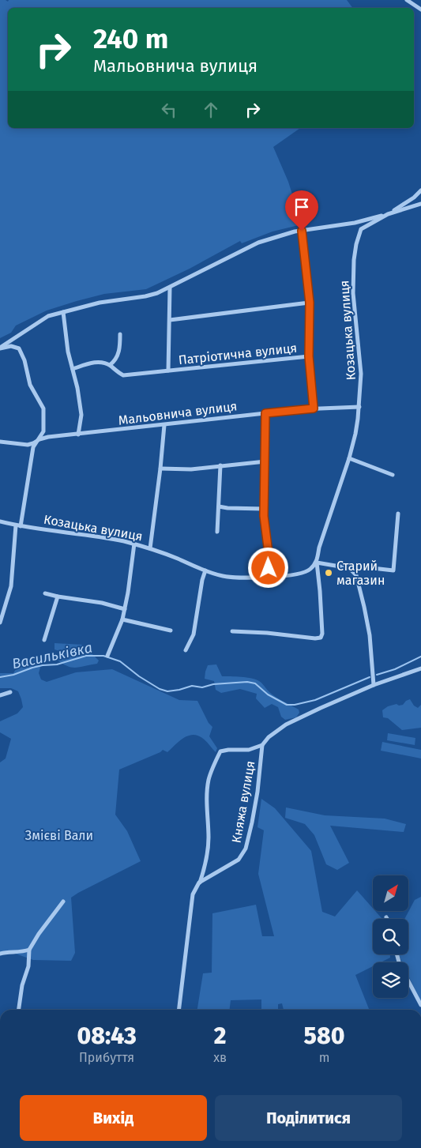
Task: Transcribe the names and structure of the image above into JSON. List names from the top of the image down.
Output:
{
  "streets": {
    "street": [
      "Козацька вулиця",
      "Патріотична вулиця",
      "Мальовнича вулиця",
      "Княжа вулиця"
    ]
  },
  "crossings": [
    ["Козацька вулиця", "Мальовнича вулиця"],
    ["Патріотична вулиця", "Мальовнича вулиця"]
  ],
  "water": ["Васильківка"],
  "parks": ["Змієві Вали"],
  "places": ["Старий магазин"],
  "north": "top right",
  "page": {
    "turn": ["240 m", "Мальовнича вулиця"],
    "eta": [
      "08:43",
      "Прибуття",
      "2",
      "хв",
      "580",
      "m"
    ],
    "buttons": ["Вихід", "Поділитися"]
  }
}
